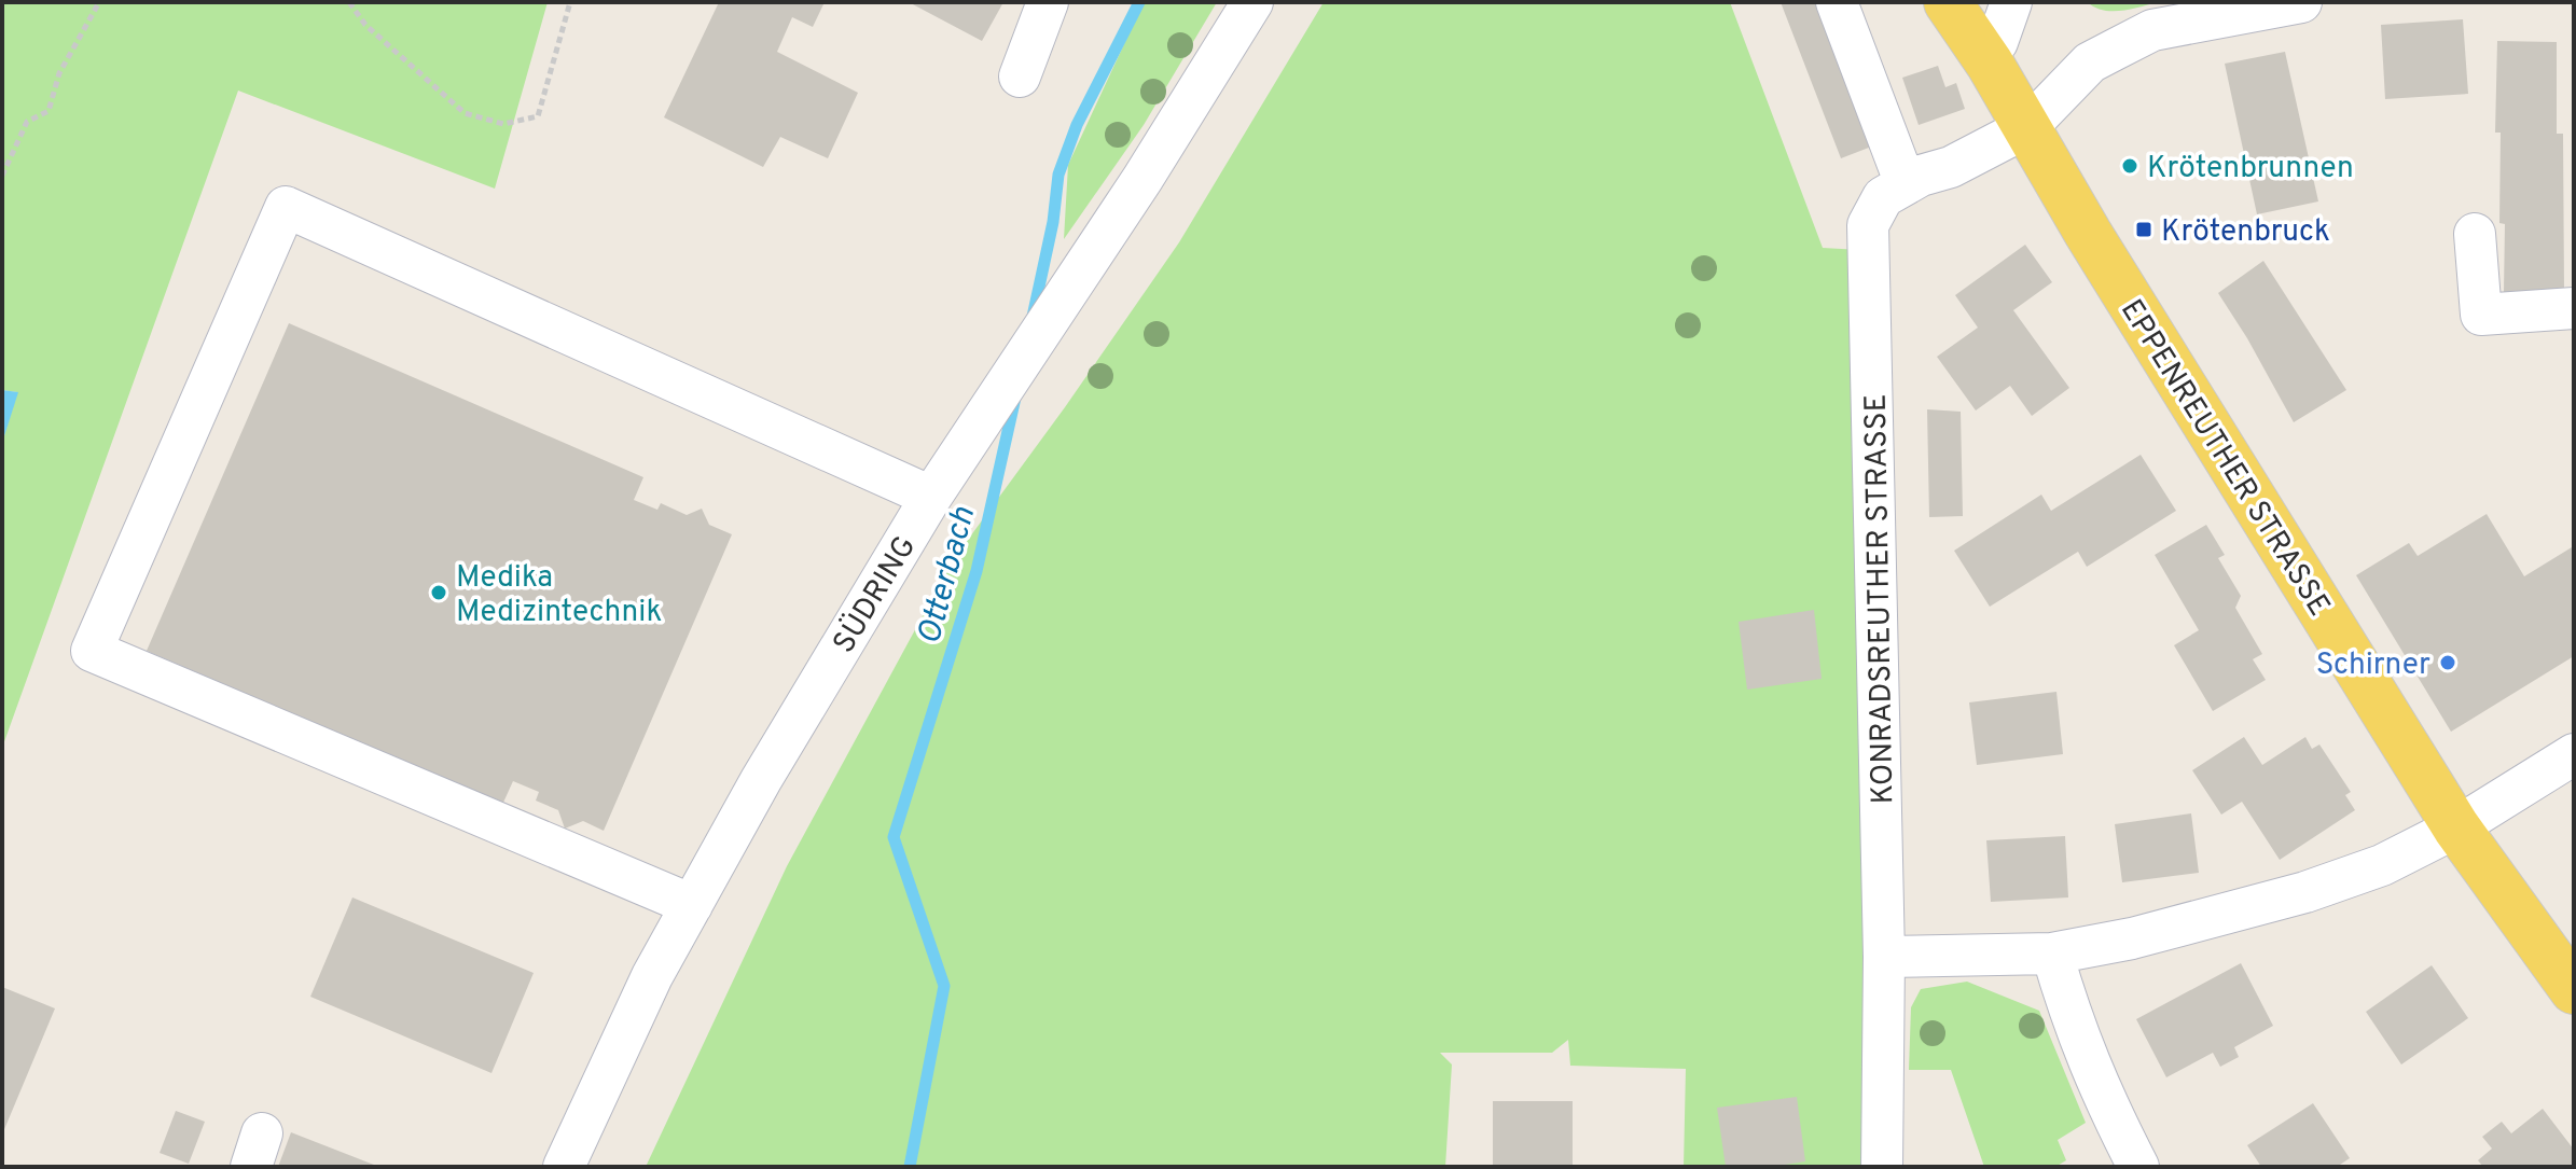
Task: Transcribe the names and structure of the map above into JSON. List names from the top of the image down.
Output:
{
  "streets": {
    "main road": ["EPPENREUTHER STRASSE"],
    "street": ["SÜDRING", "KONRADSREUTHER STRASSE"]
  },
  "crossings": [
    ["EPPENREUTHER STRASSE", "KONRADSREUTHER STRASSE"]
  ],
  "water": ["Otterbach"],
  "places": {
    "other": ["Krötenbrunnen", "Medika Medizintechnik", "Schirner"],
    "transit": ["Krötenbruck"]
  }
}
